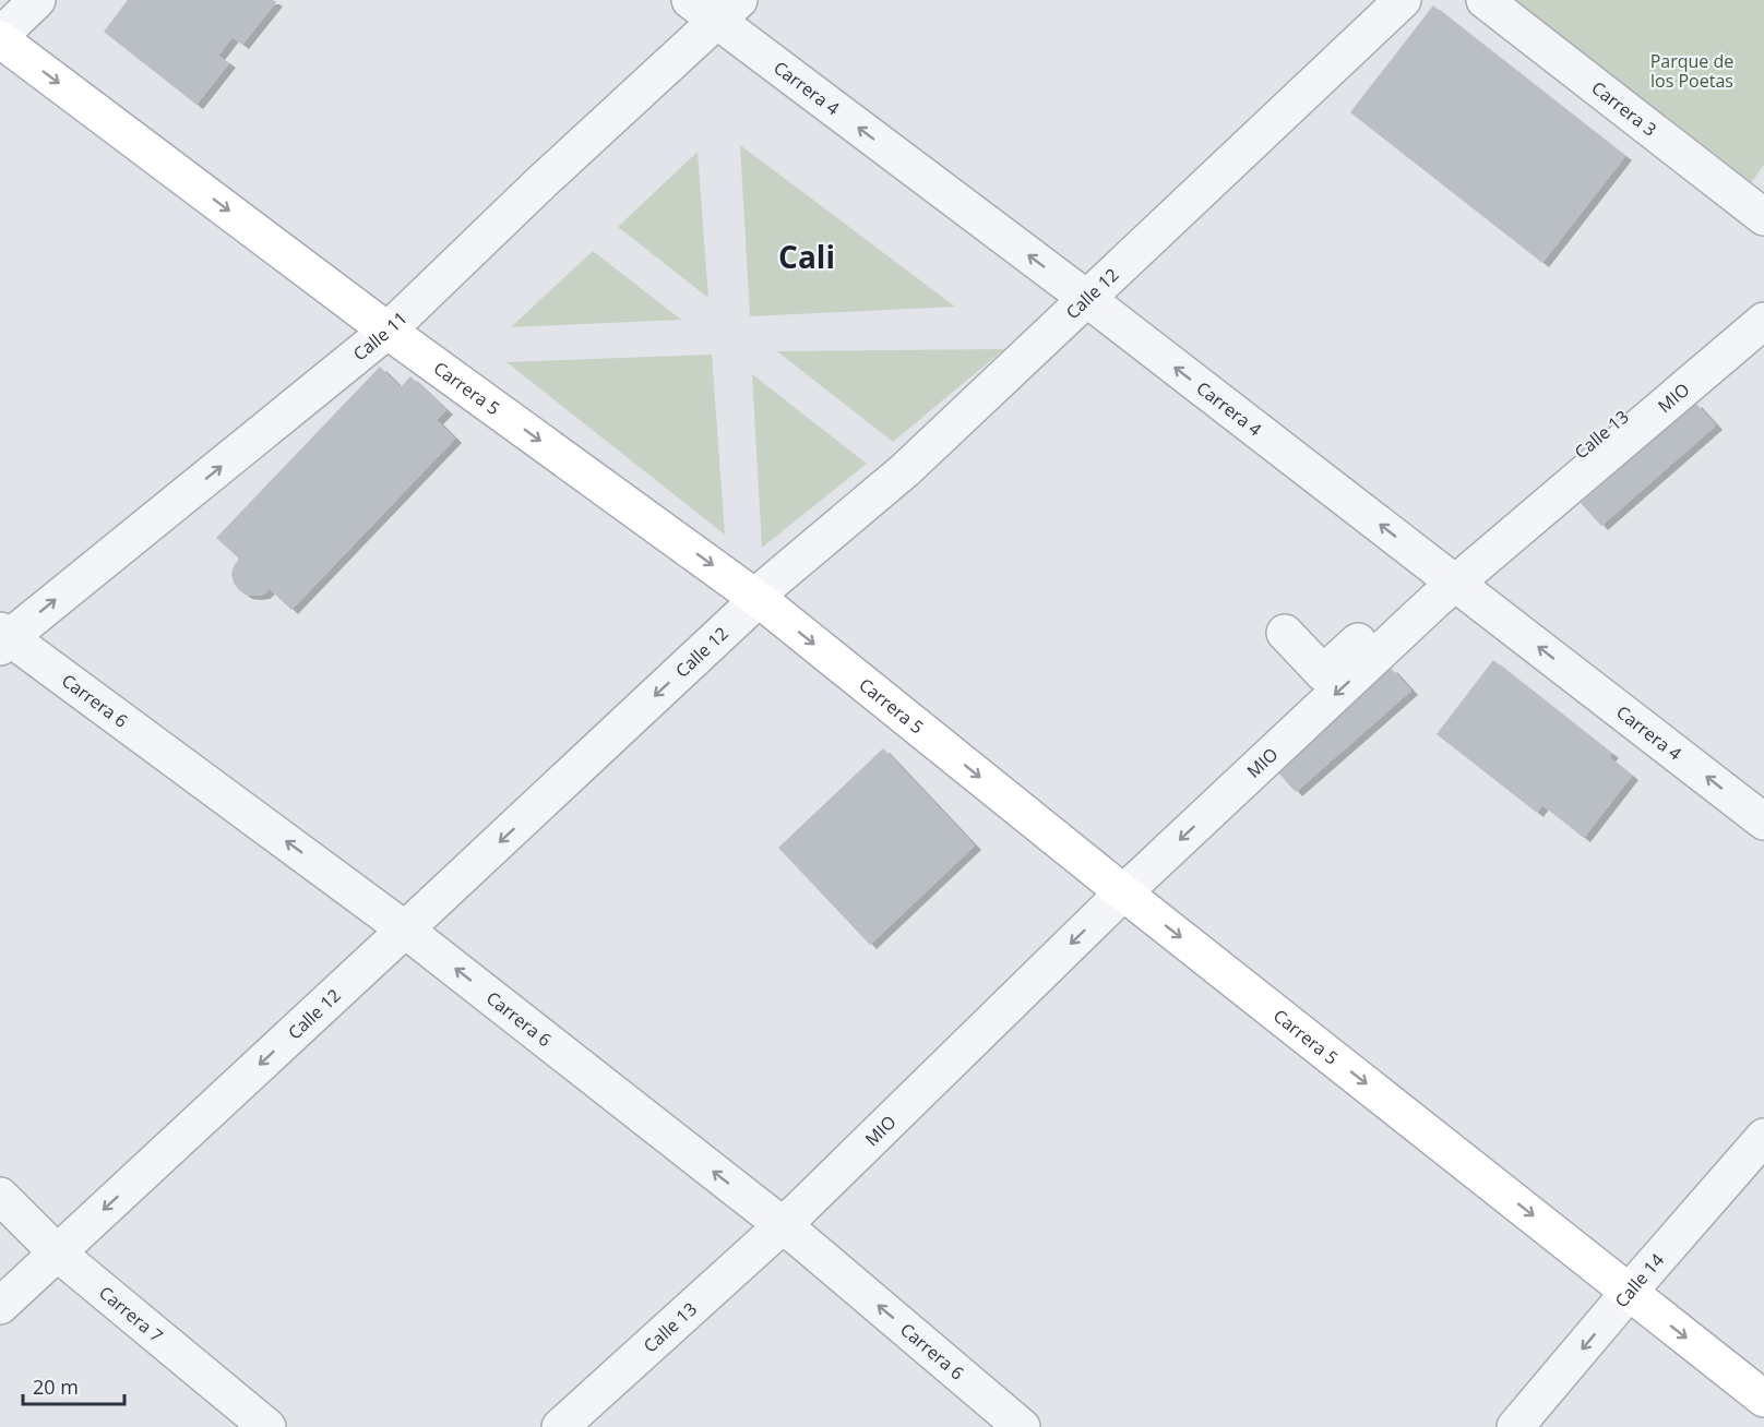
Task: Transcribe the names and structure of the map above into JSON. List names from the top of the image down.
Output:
{
  "streets": {
    "main road": ["Carrera 5"],
    "street": [
      "Carrera 4",
      "Carrera 3",
      "Calle 12",
      "Calle 11",
      "MIO",
      "Calle 13",
      "Carrera 6",
      "Calle 14",
      "Carrera 7"
    ]
  },
  "crossings": [
    ["Carrera 4", "Calle 12"],
    ["Carrera 4", "Calle 11"],
    ["Carrera 4", "MIO"],
    ["Carrera 4", "Calle 13"],
    ["Calle 12", "Carrera 5"],
    ["Calle 12", "Carrera 6"],
    ["Calle 12", "Carrera 7"],
    ["Calle 11", "Carrera 5"],
    ["Calle 11", "Carrera 6"],
    ["Carrera 5", "MIO"],
    ["Carrera 5", "Calle 14"],
    ["MIO", "Calle 13"],
    ["MIO", "Carrera 6"],
    ["Calle 13", "Carrera 6"]
  ],
  "one_way": [
    "Carrera 4",
    "Calle 12",
    "Calle 11",
    "Carrera 5",
    "Carrera 6",
    "Calle 14"
  ],
  "districts": ["Cali"],
  "parks": ["Parque de los Poetas"],
  "scale_bar": "20 m"
}
